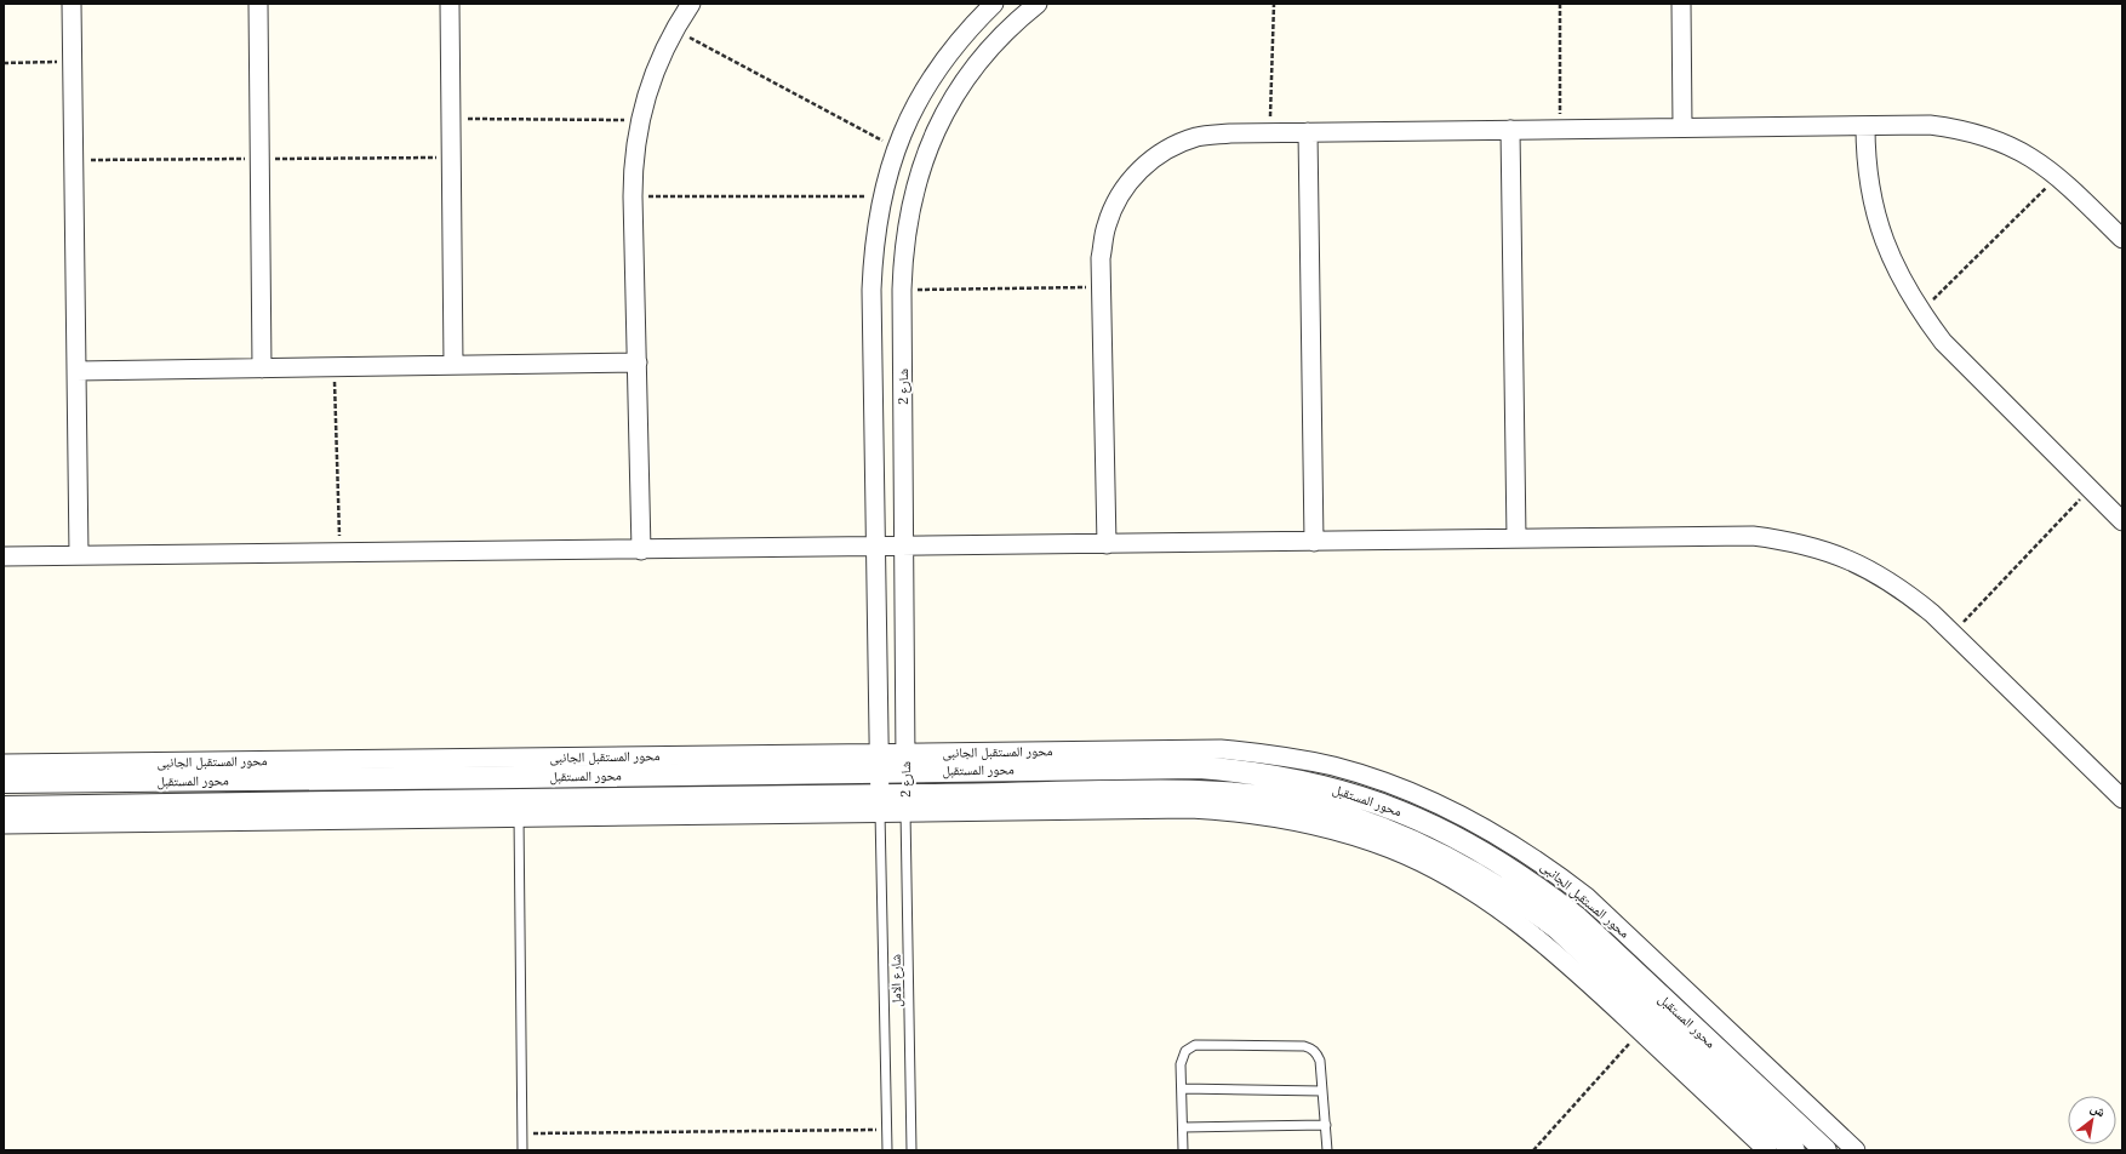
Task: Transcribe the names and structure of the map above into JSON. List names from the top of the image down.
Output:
{
  "streets": {
    "street": ["شارع 2", "محور المستقبل الجانبى", "محور المستقبل"],
    "lane": ["شارع الامل"]
  },
  "crossings": [
    ["شارع 2", "محور المستقبل الجانبى"],
    ["شارع 2", "محور المستقبل"],
    ["شارع 2", "شارع الامل"],
    ["محور المستقبل الجانبى", "محور المستقبل"],
    ["محور المستقبل", "شارع الامل"]
  ],
  "north": "top right"
}
